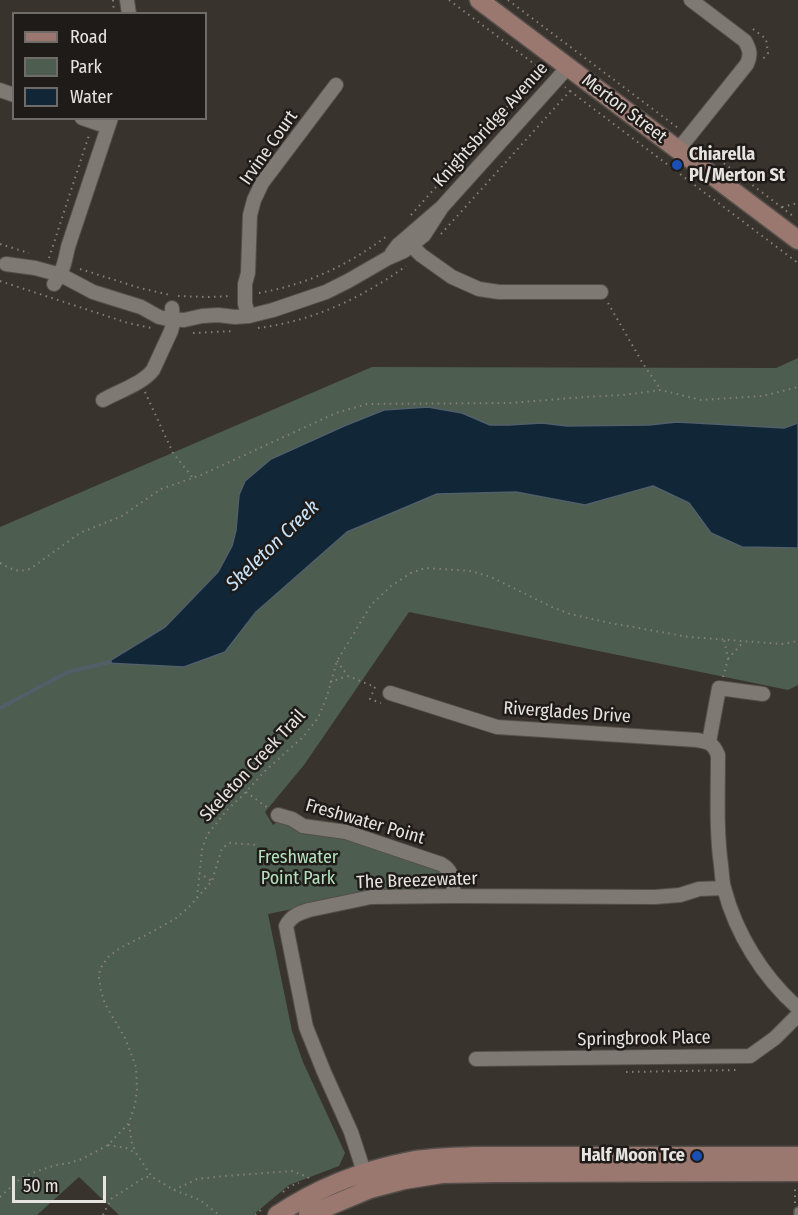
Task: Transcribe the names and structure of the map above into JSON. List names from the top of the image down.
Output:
{
  "streets": {
    "street": [
      "Merton Street",
      "Knightsbridge Avenue",
      "Irvine Court",
      "Riverglades Drive",
      "Freshwater Point",
      "The Breezewater",
      "Springbrook Place"
    ],
    "path": ["Skeleton Creek Trail"]
  },
  "crossings": [
    ["Merton Street", "Knightsbridge Avenue"],
    ["Knightsbridge Avenue", "Irvine Court"],
    ["Freshwater Point", "The Breezewater"]
  ],
  "water": ["Skeleton Creek"],
  "parks": ["Freshwater Point Park"],
  "places": ["Chiarella Pl/Merton St", "Half Moon Tce"],
  "legend": ["Road", "Park", "Water"],
  "scale_bar": "50 m"
}
